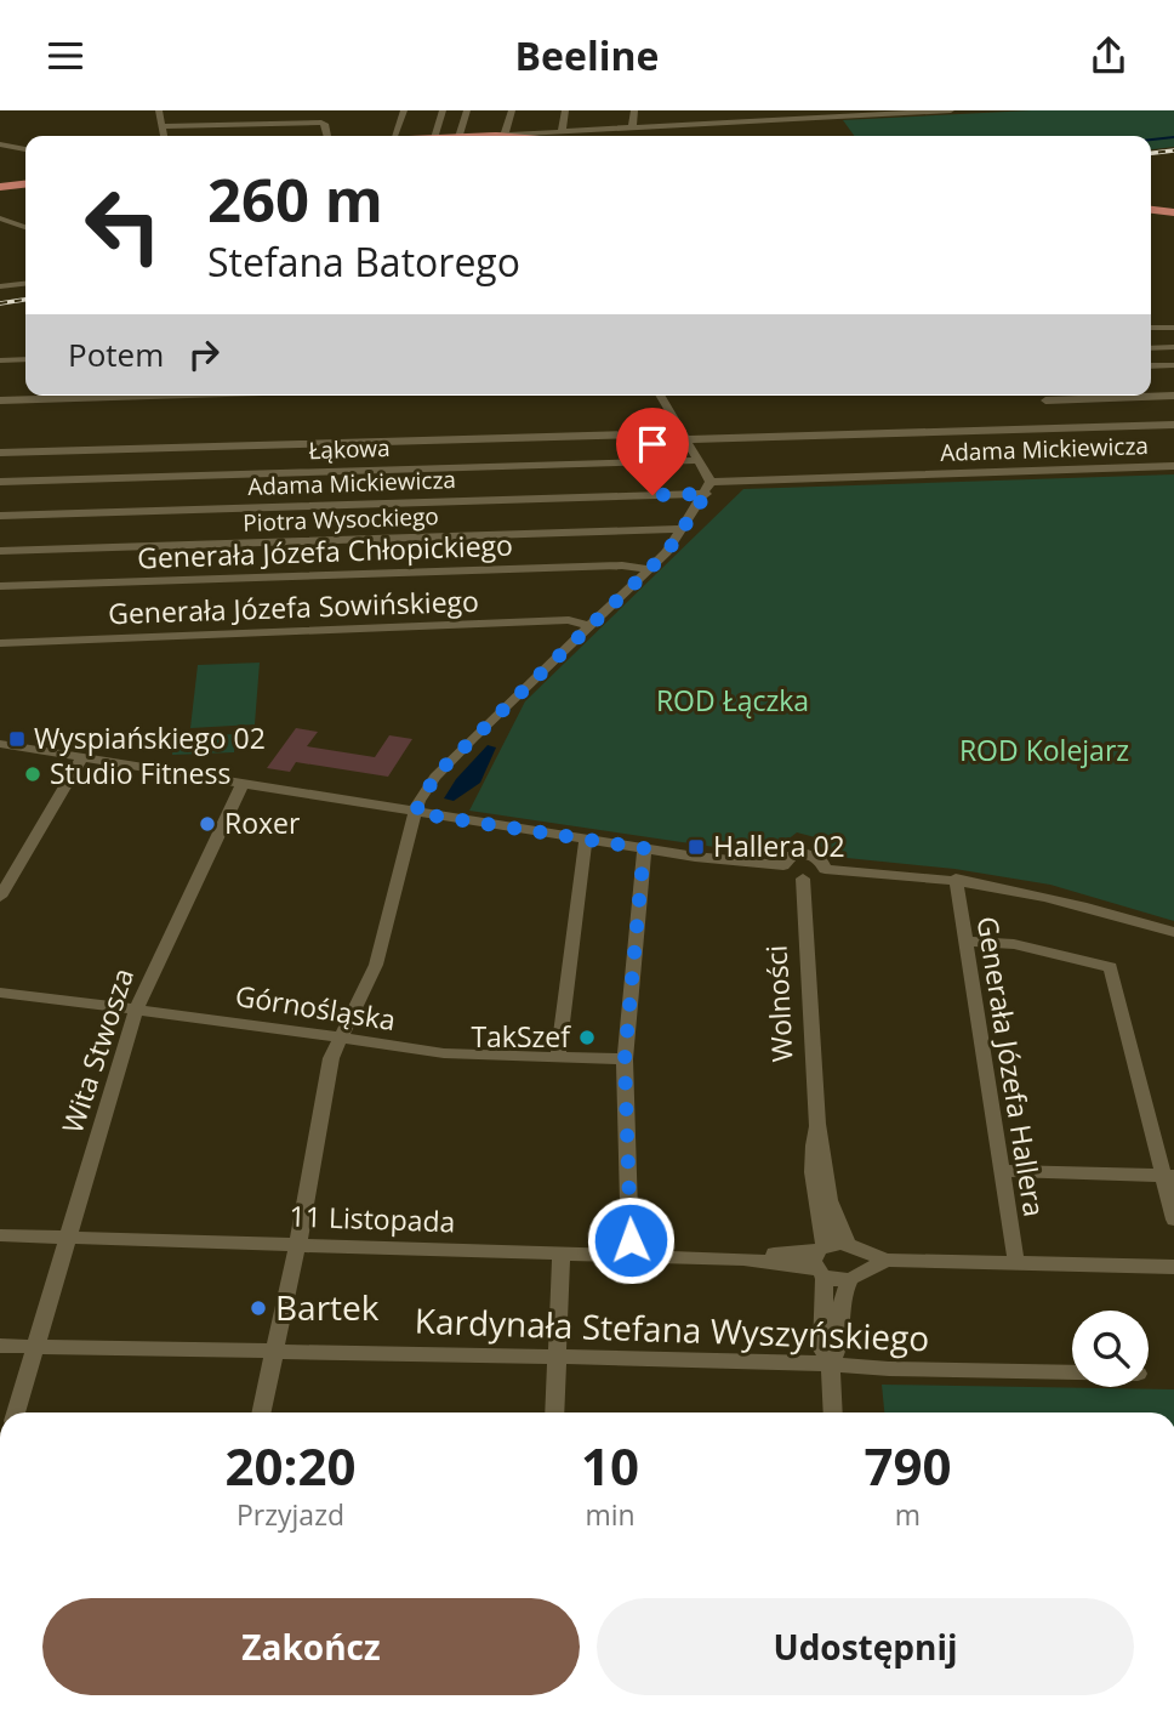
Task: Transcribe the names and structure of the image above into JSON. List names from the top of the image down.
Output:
{
  "streets": {
    "street": [
      "Łąkowa",
      "Adama Mickiewicza",
      "Piotra Wysockiego",
      "Generała Józefa Chłopickiego",
      "Generała Józefa Sowińskiego",
      "Wolności",
      "Górnośląska",
      "Wita Stwosza",
      "Generała Józefa Hallera",
      "11 Listopada",
      "Kardynała Stefana Wyszyńskiego"
    ]
  },
  "crossings": [
    ["Wolności", "11 Listopada"],
    ["Górnośląska", "Wita Stwosza"],
    ["Wita Stwosza", "11 Listopada"],
    ["Wita Stwosza", "Kardynała Stefana Wyszyńskiego"]
  ],
  "parks": ["ROD Łączka", "ROD Kolejarz"],
  "places": {
    "transit": ["Wyspiańskiego 02", "Hallera 02"],
    "other": [
      "Studio Fitness",
      "Roxer",
      "TakSzef",
      "Bartek"
    ]
  },
  "page": {
    "header": "Beeline",
    "turn": ["260 m", "Stefana Batorego"],
    "then": "Potem",
    "eta": [
      "20:20",
      "Przyjazd",
      "10",
      "min",
      "790",
      "m"
    ],
    "buttons": ["Zakończ", "Udostępnij"]
  }
}
